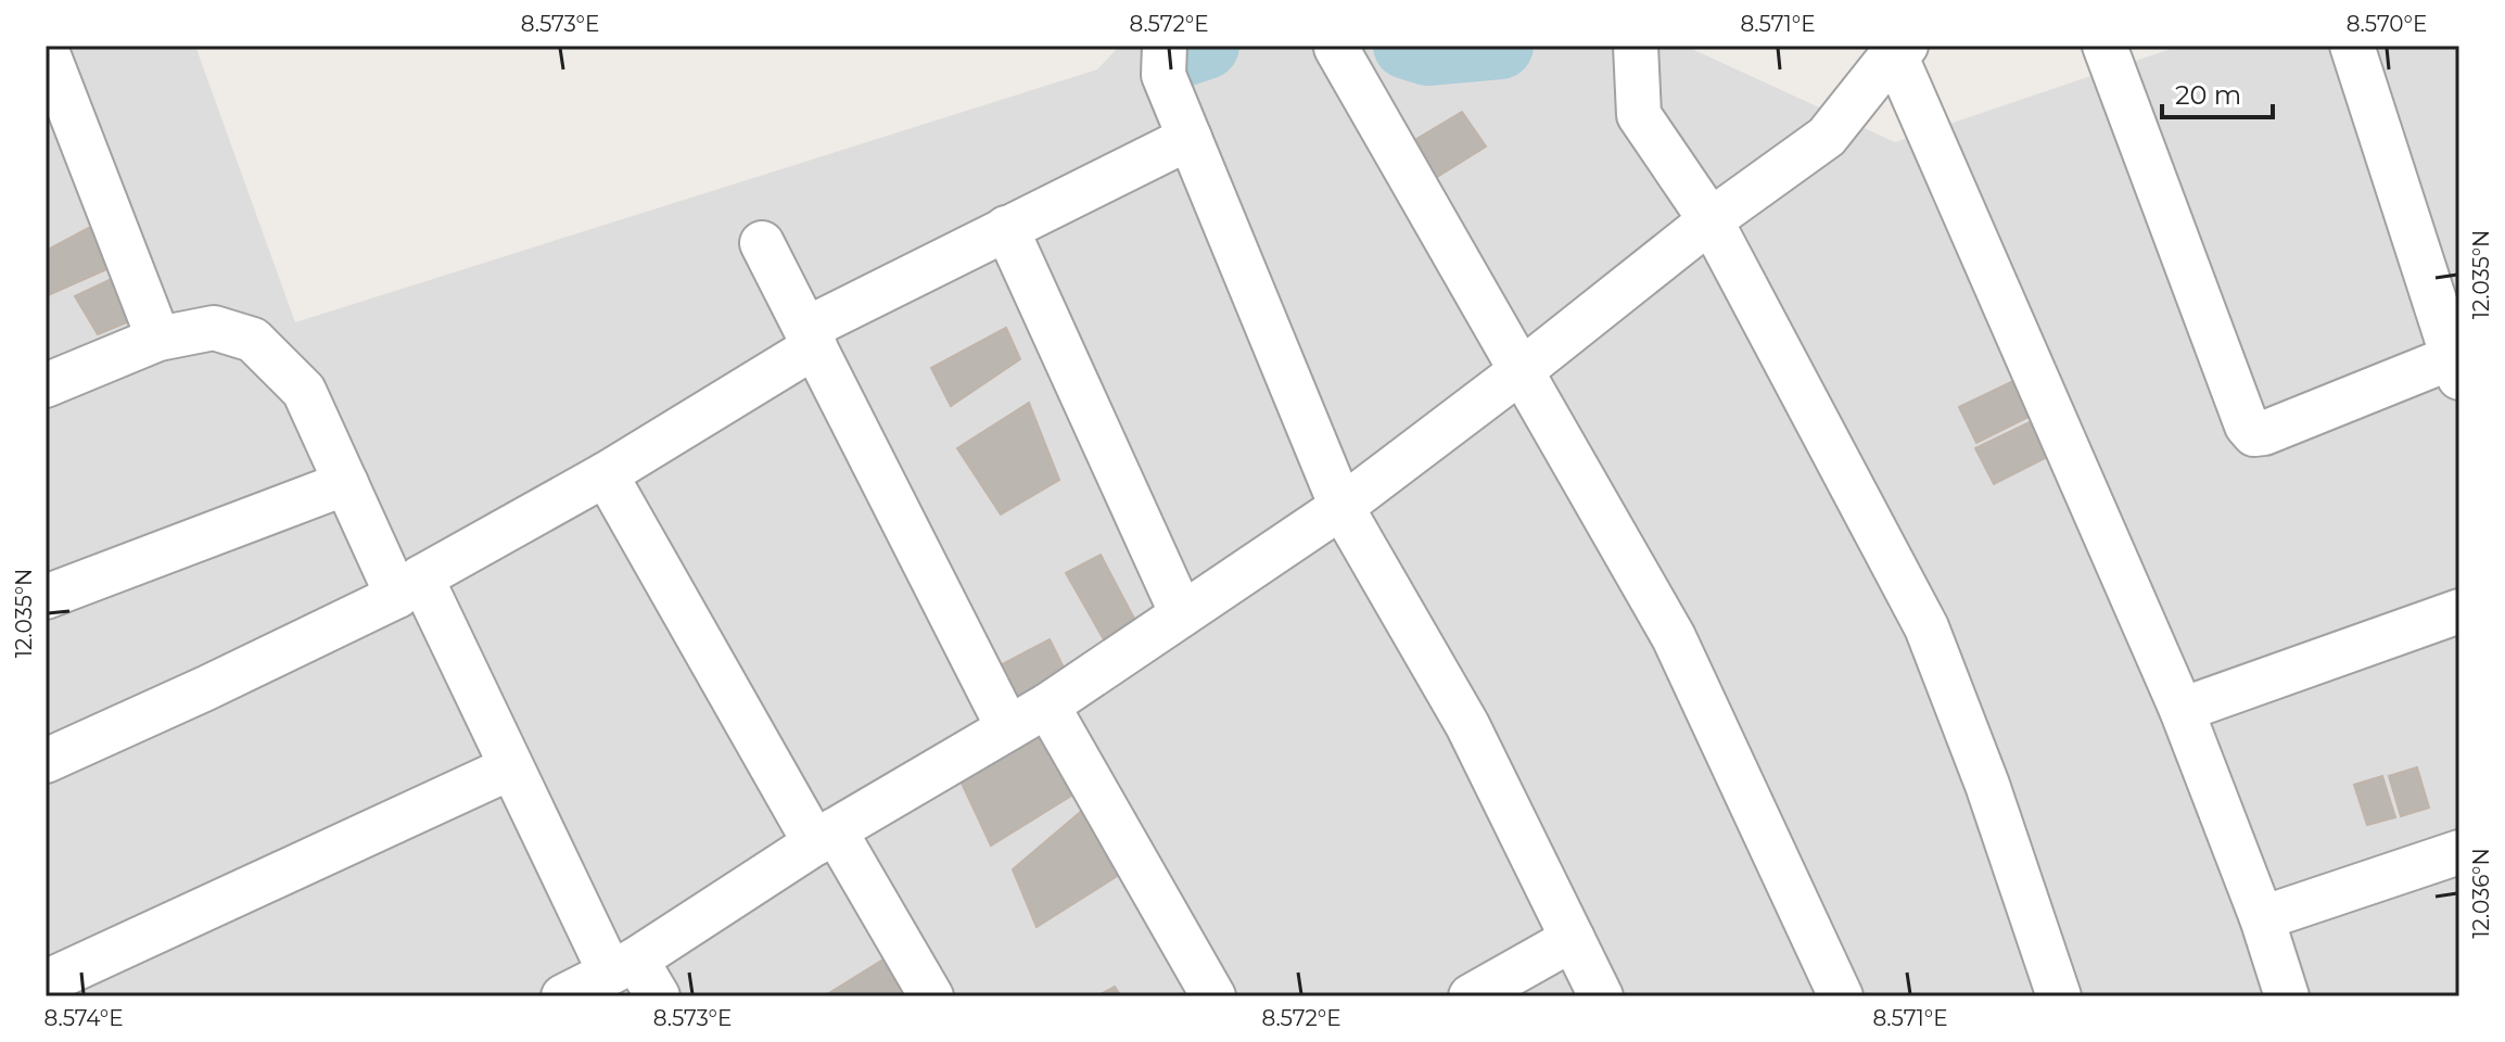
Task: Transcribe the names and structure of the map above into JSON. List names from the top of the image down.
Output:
{
  "scale_bar": "20 m",
  "coordinates": [
    "8.573°E",
    "8.572°E",
    "8.571°E",
    "8.570°E",
    "12.035°N",
    "12.036°N",
    "8.574°E"
  ]
}
